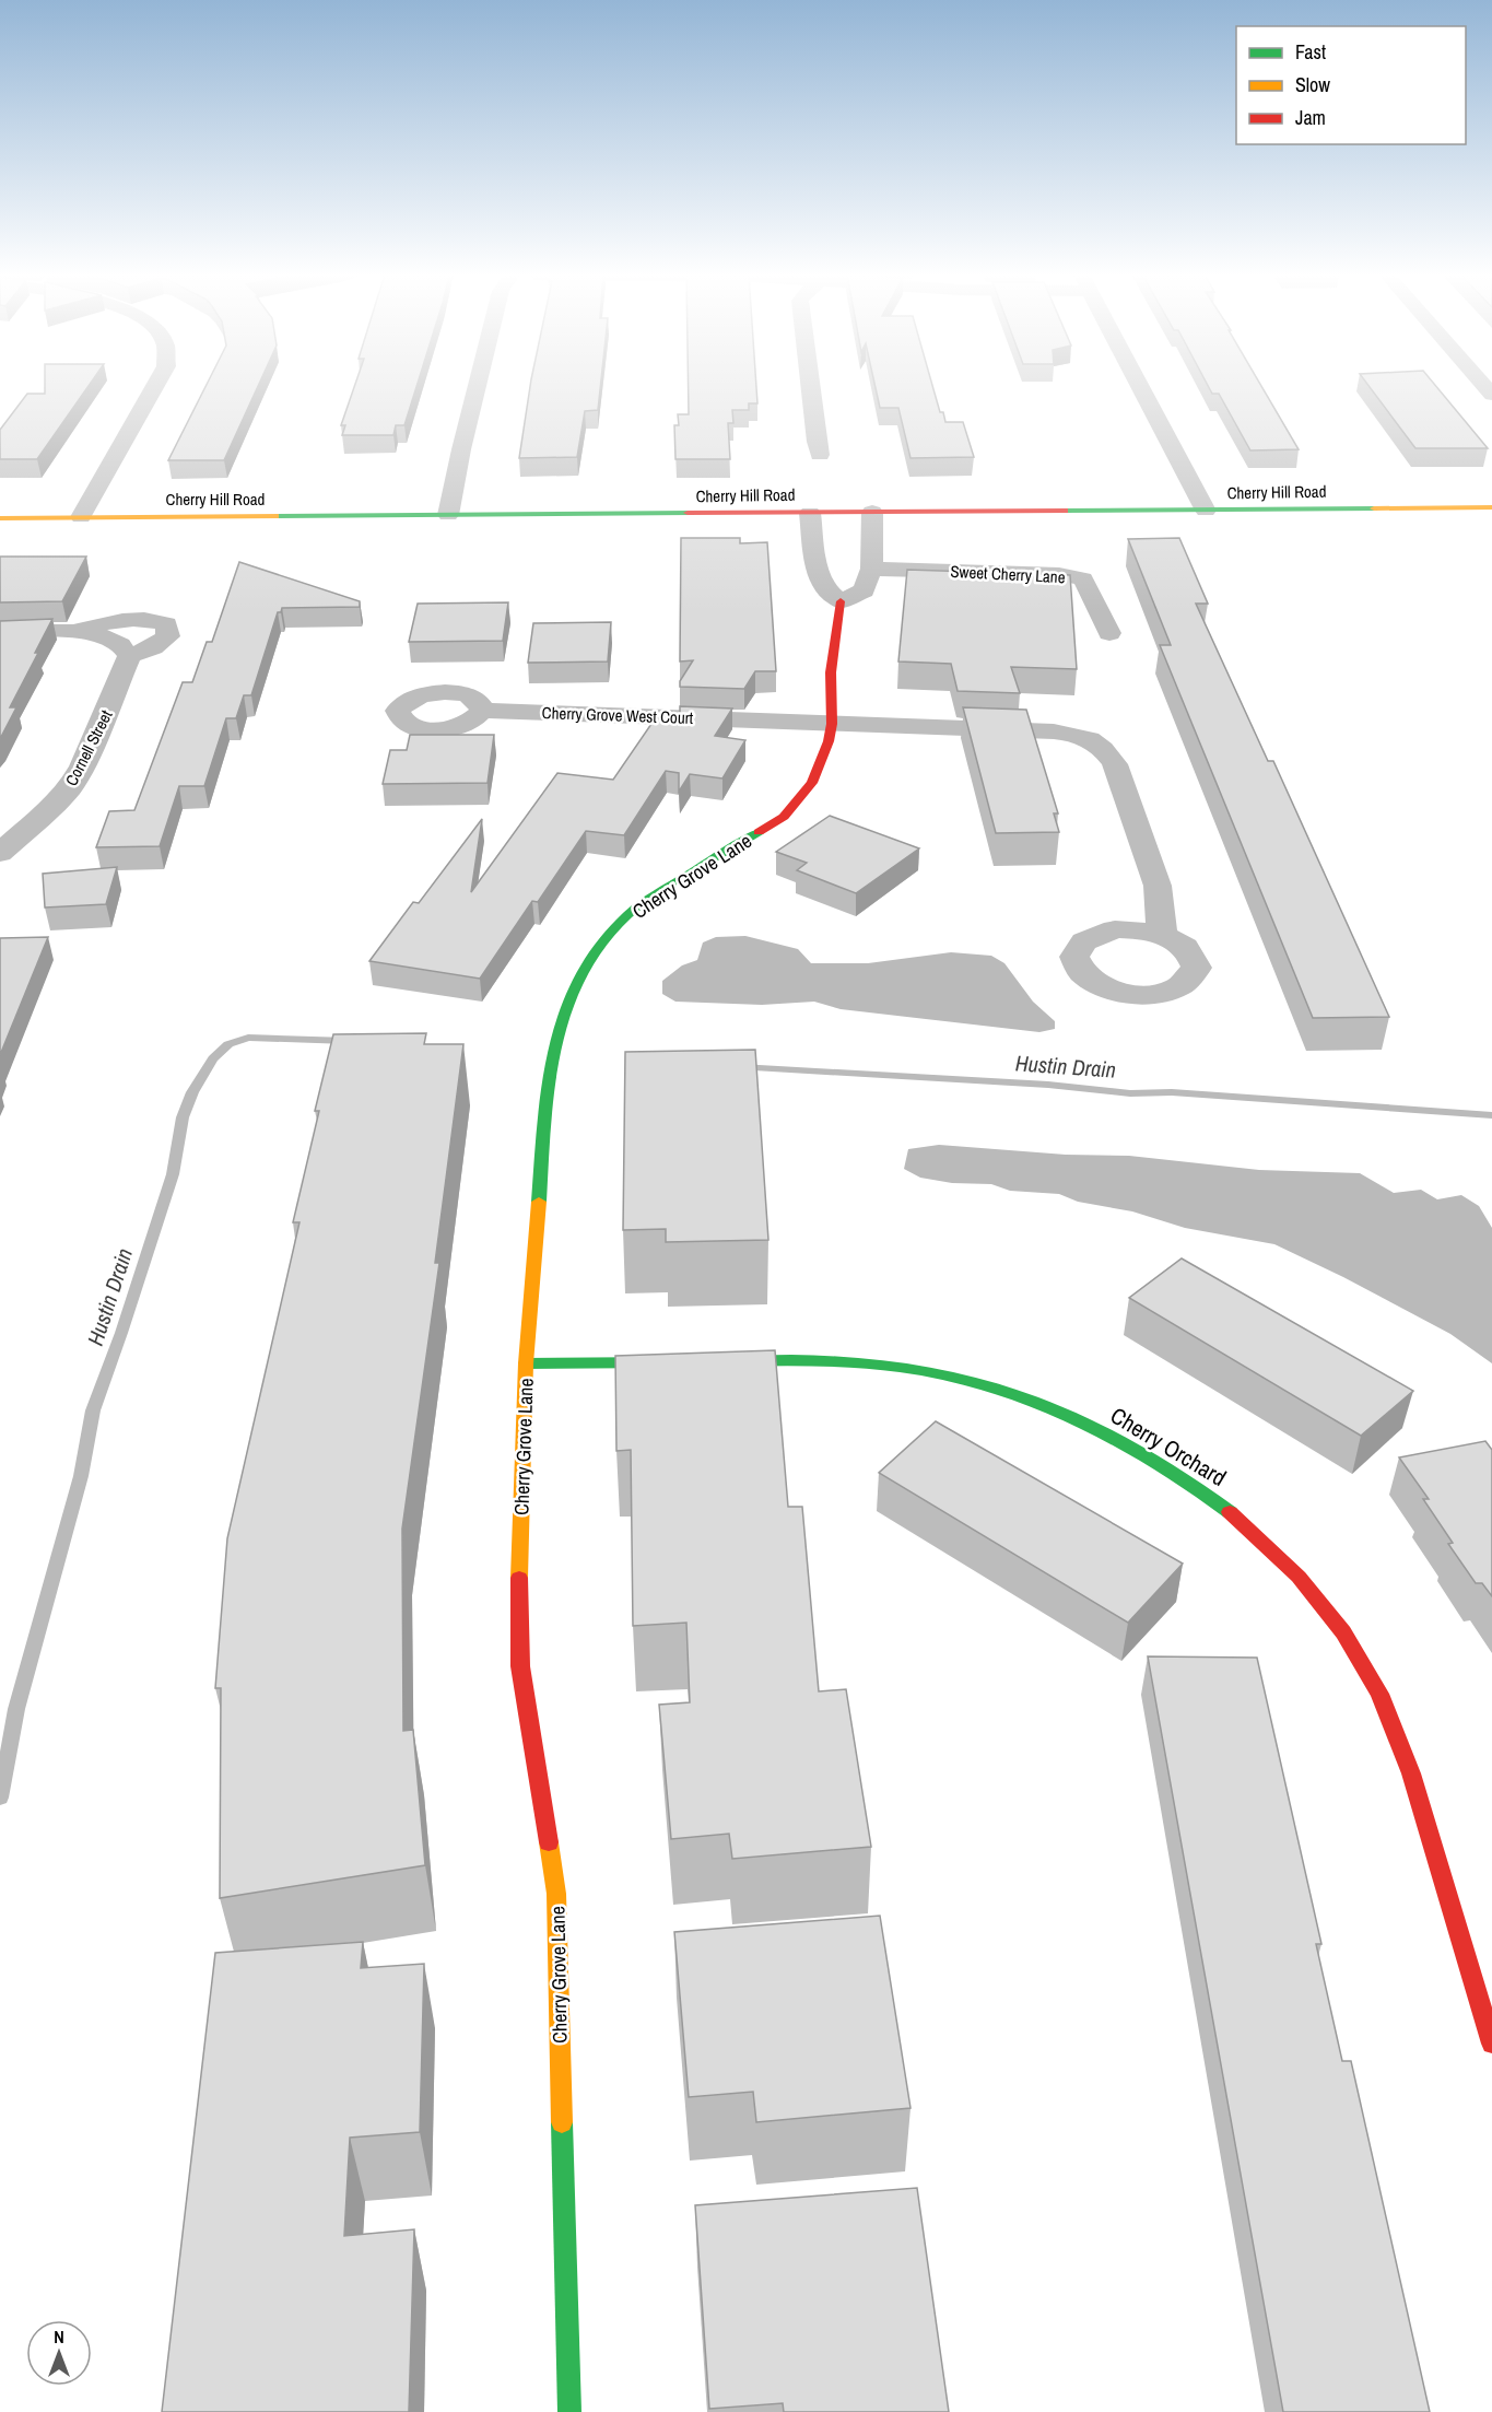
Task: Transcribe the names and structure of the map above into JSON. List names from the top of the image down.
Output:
{
  "streets": {
    "street": [
      "Cherry Hill Road",
      "Sweet Cherry Lane",
      "Cherry Grove West Court",
      "Cornell Street",
      "Cherry Grove Lane",
      "Cherry Orchard"
    ]
  },
  "crossings": [
    ["Cherry Grove West Court", "Cherry Grove Lane"]
  ],
  "water": ["Hustin Drain"],
  "legend": ["Fast", "Slow", "Jam"],
  "north": "top"
}
